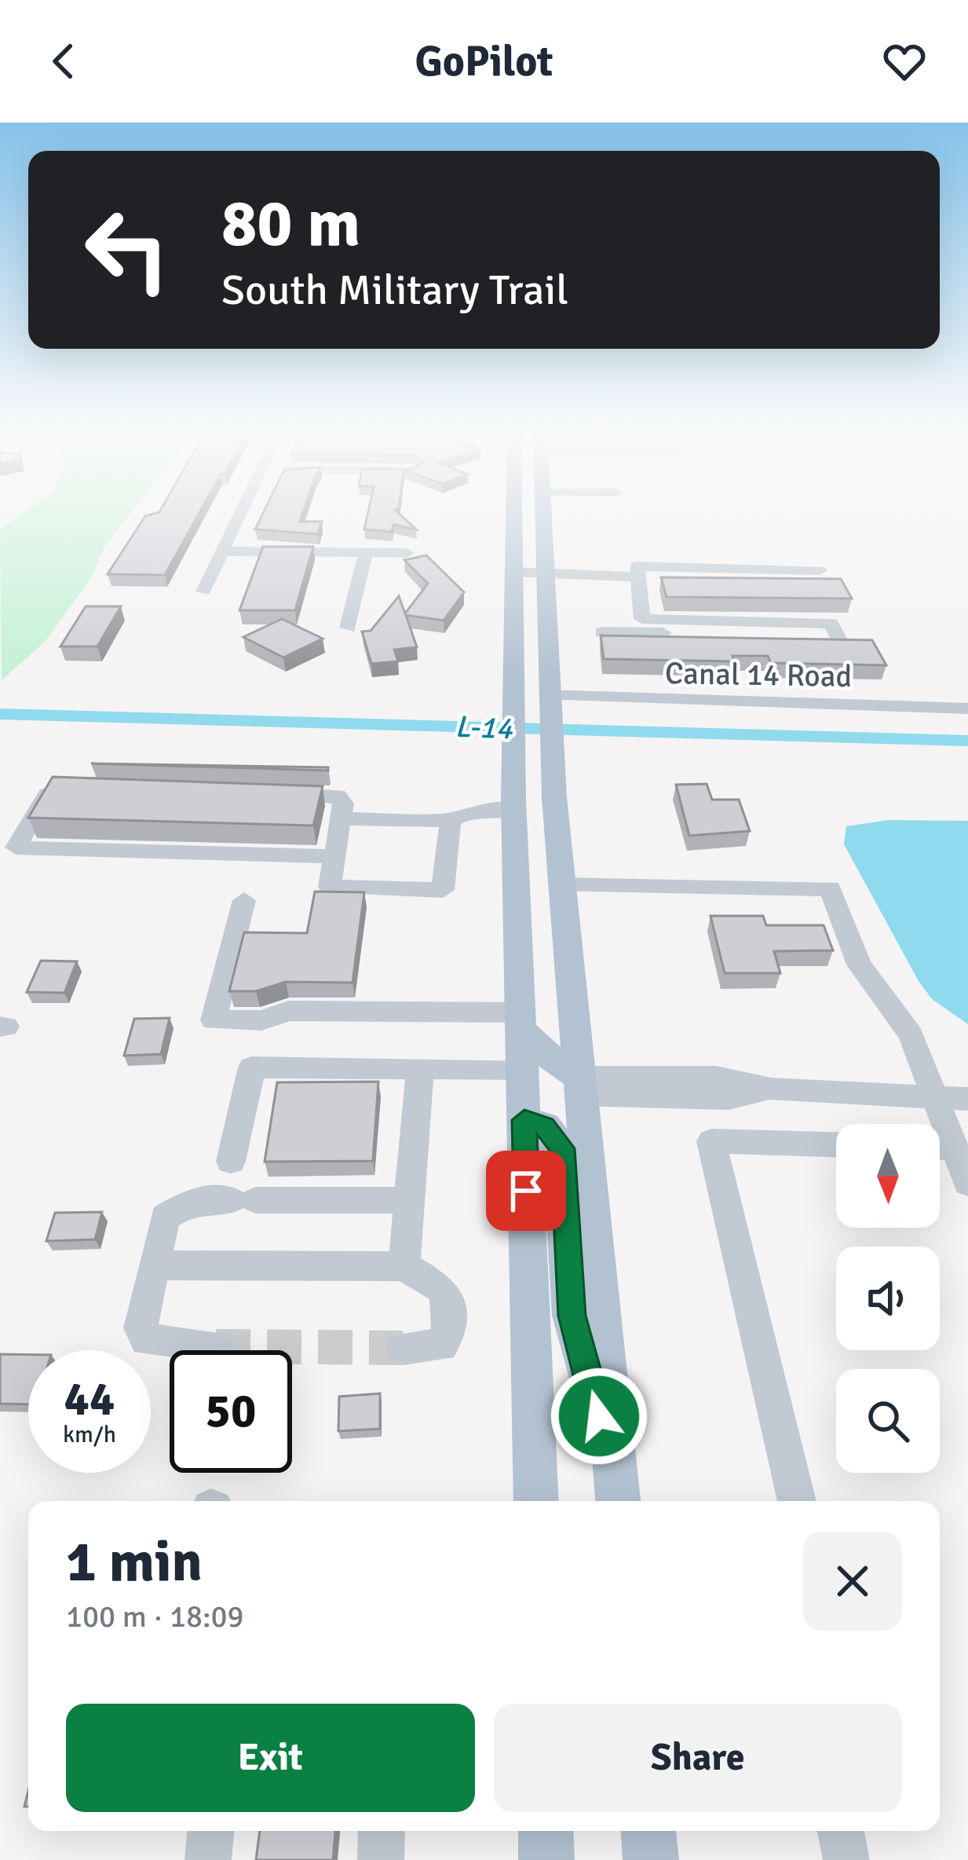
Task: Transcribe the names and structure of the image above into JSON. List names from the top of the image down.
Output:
{
  "streets": {
    "street": ["Canal 14 Road"]
  },
  "water": ["L-14"],
  "north": "bottom",
  "page": {
    "header": "GoPilot",
    "turn": ["80 m", "South Military Trail"],
    "speed": "44 km/h",
    "limit": "50",
    "heading": ["1 min", "100 m · 18:09"],
    "buttons": ["Exit", "Share"]
  }
}
